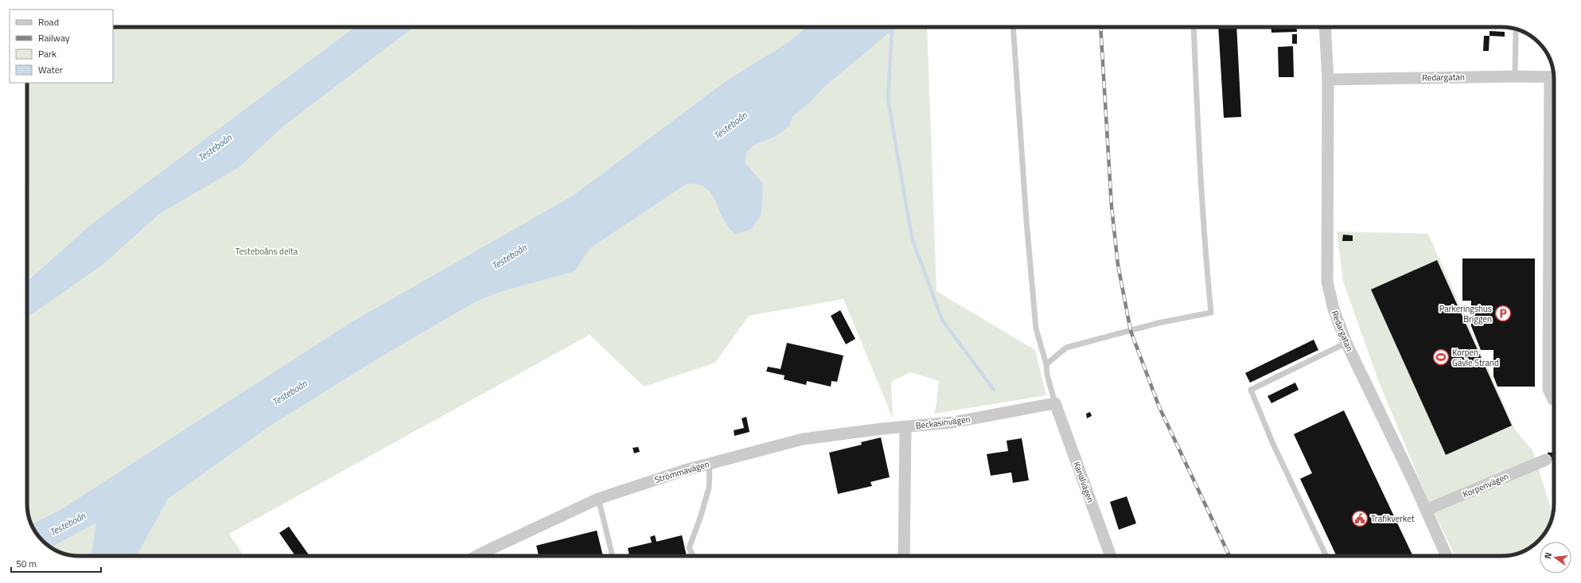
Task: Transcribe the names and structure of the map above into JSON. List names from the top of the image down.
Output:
{
  "streets": {
    "street": [
      "Redargatan",
      "Beckasinvägen",
      "Strömmavägen",
      "Kanalvägen",
      "Korpenvägen"
    ]
  },
  "crossings": [
    ["Redargatan", "Korpenvägen"],
    ["Beckasinvägen", "Strömmavägen"],
    ["Beckasinvägen", "Kanalvägen"]
  ],
  "water": ["Testeboån"],
  "parks": ["Testeboåns delta"],
  "places": {
    "parking": ["Parkeringshus Briggen"],
    "sports": ["Korpen Gävle Strand"],
    "public building": ["Trafikverket"]
  },
  "legend": [
    "Road",
    "Railway",
    "Park",
    "Water"
  ],
  "scale_bar": "50 m",
  "north": "left"
}
